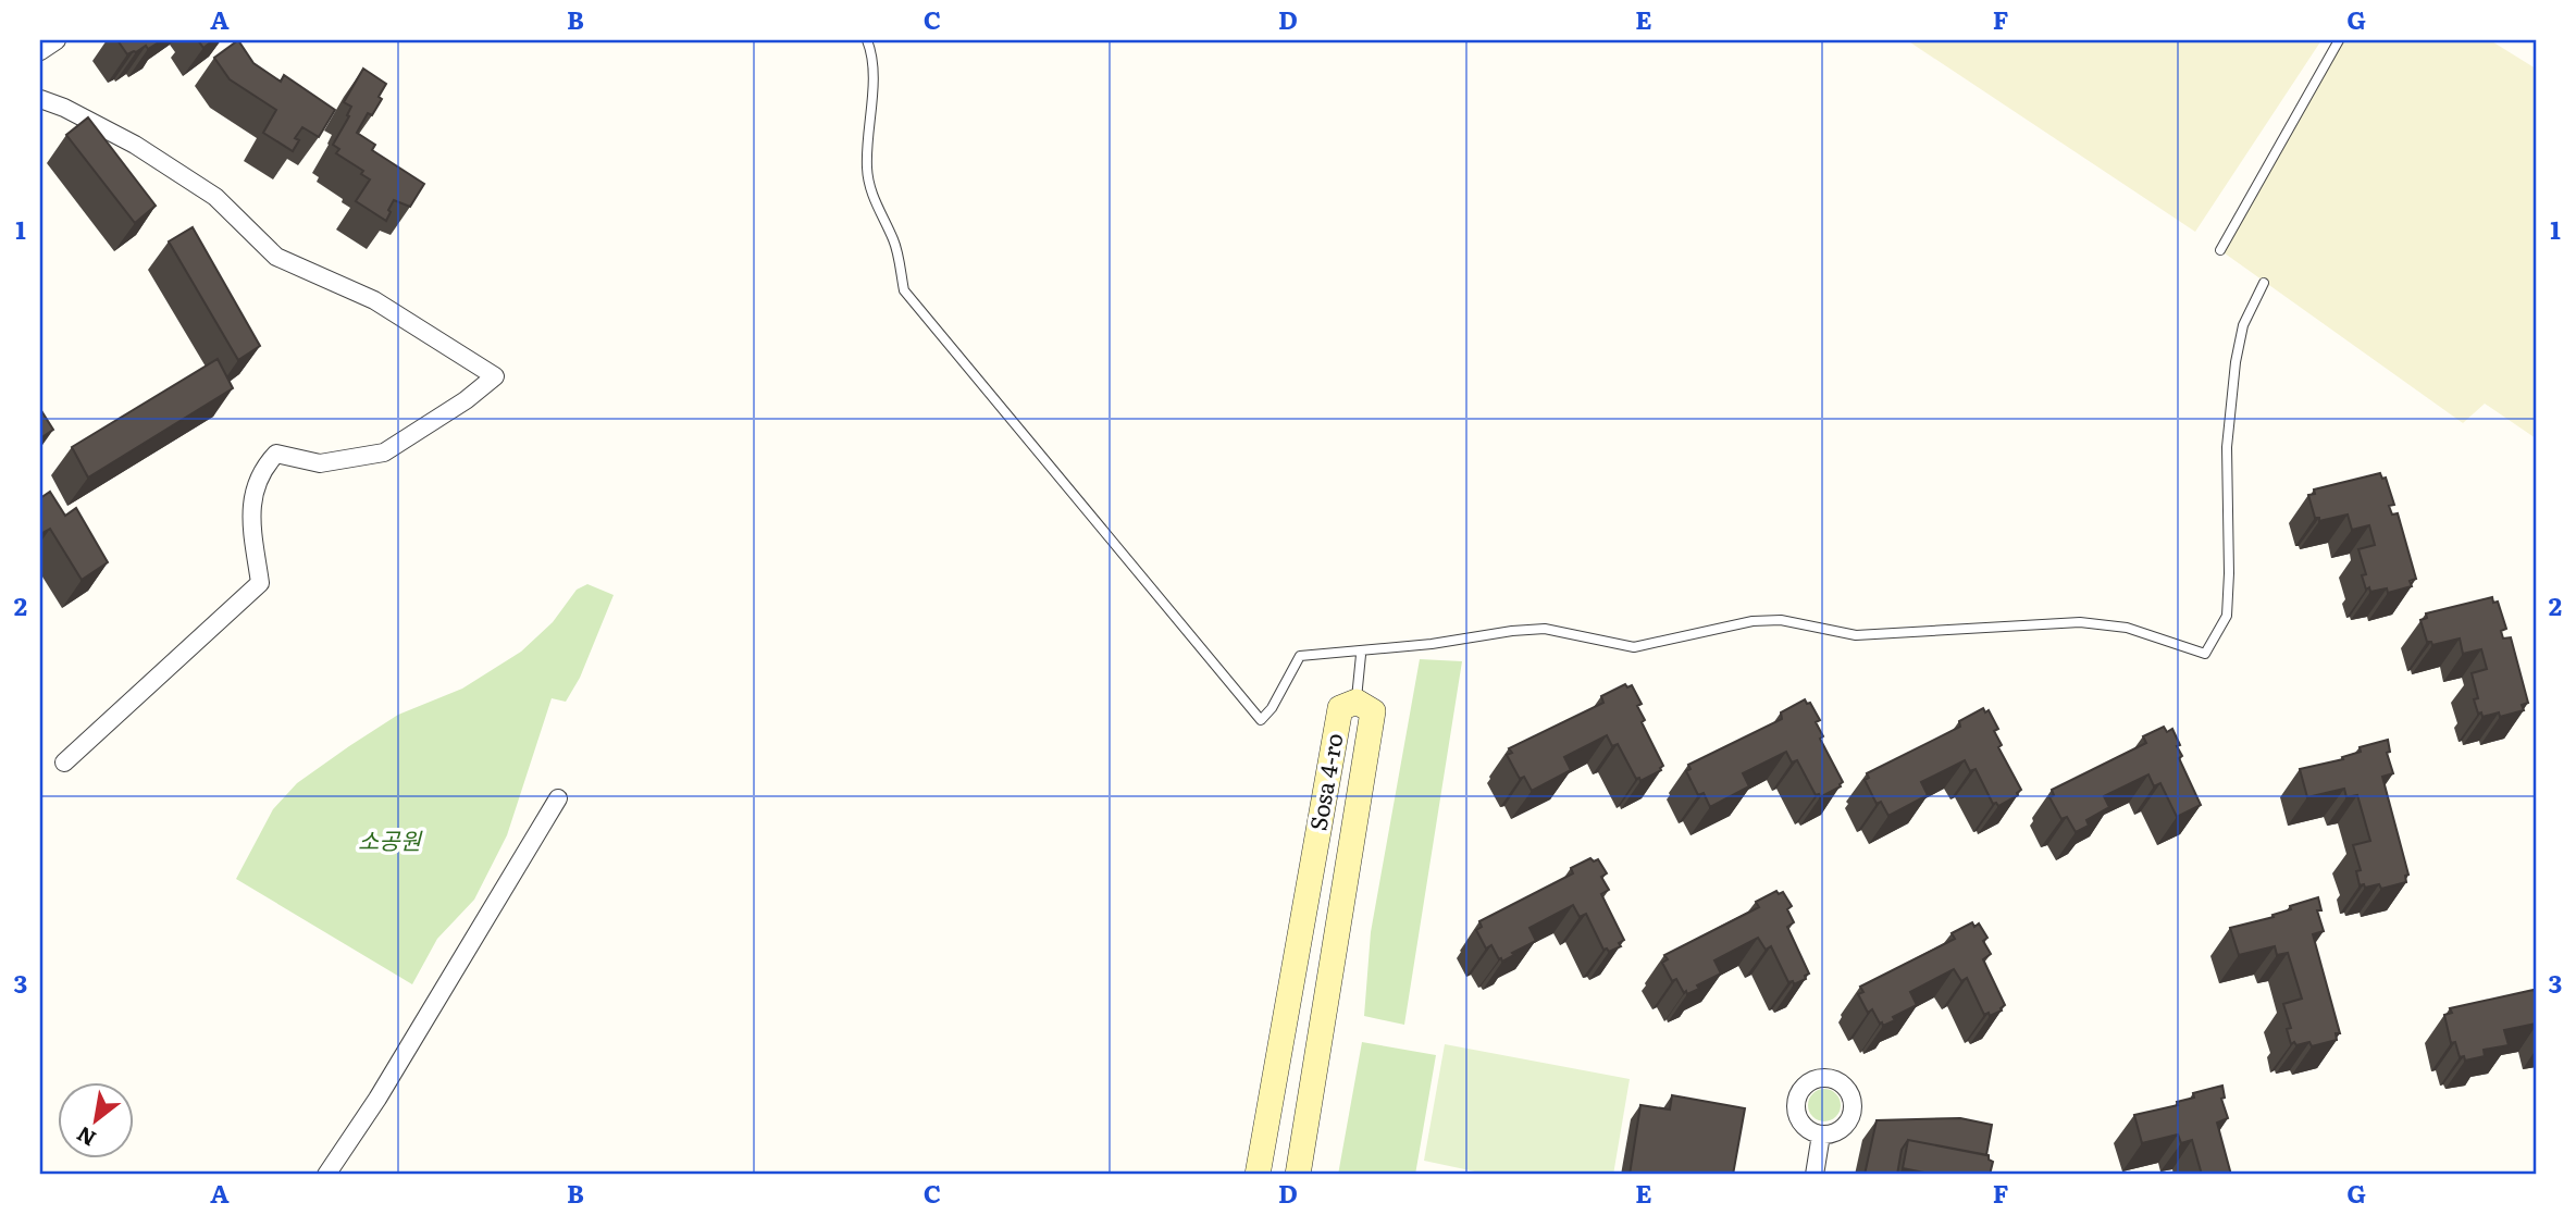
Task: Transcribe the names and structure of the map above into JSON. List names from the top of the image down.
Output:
{
  "streets": {
    "main road": ["Sosa 4-ro"]
  },
  "parks": ["소공원"],
  "north": "bottom left",
  "grid": {
    "columns": [
      "A",
      "B",
      "C",
      "D",
      "E",
      "F",
      "G"
    ],
    "rows": ["1", "2", "3"]
  }
}
